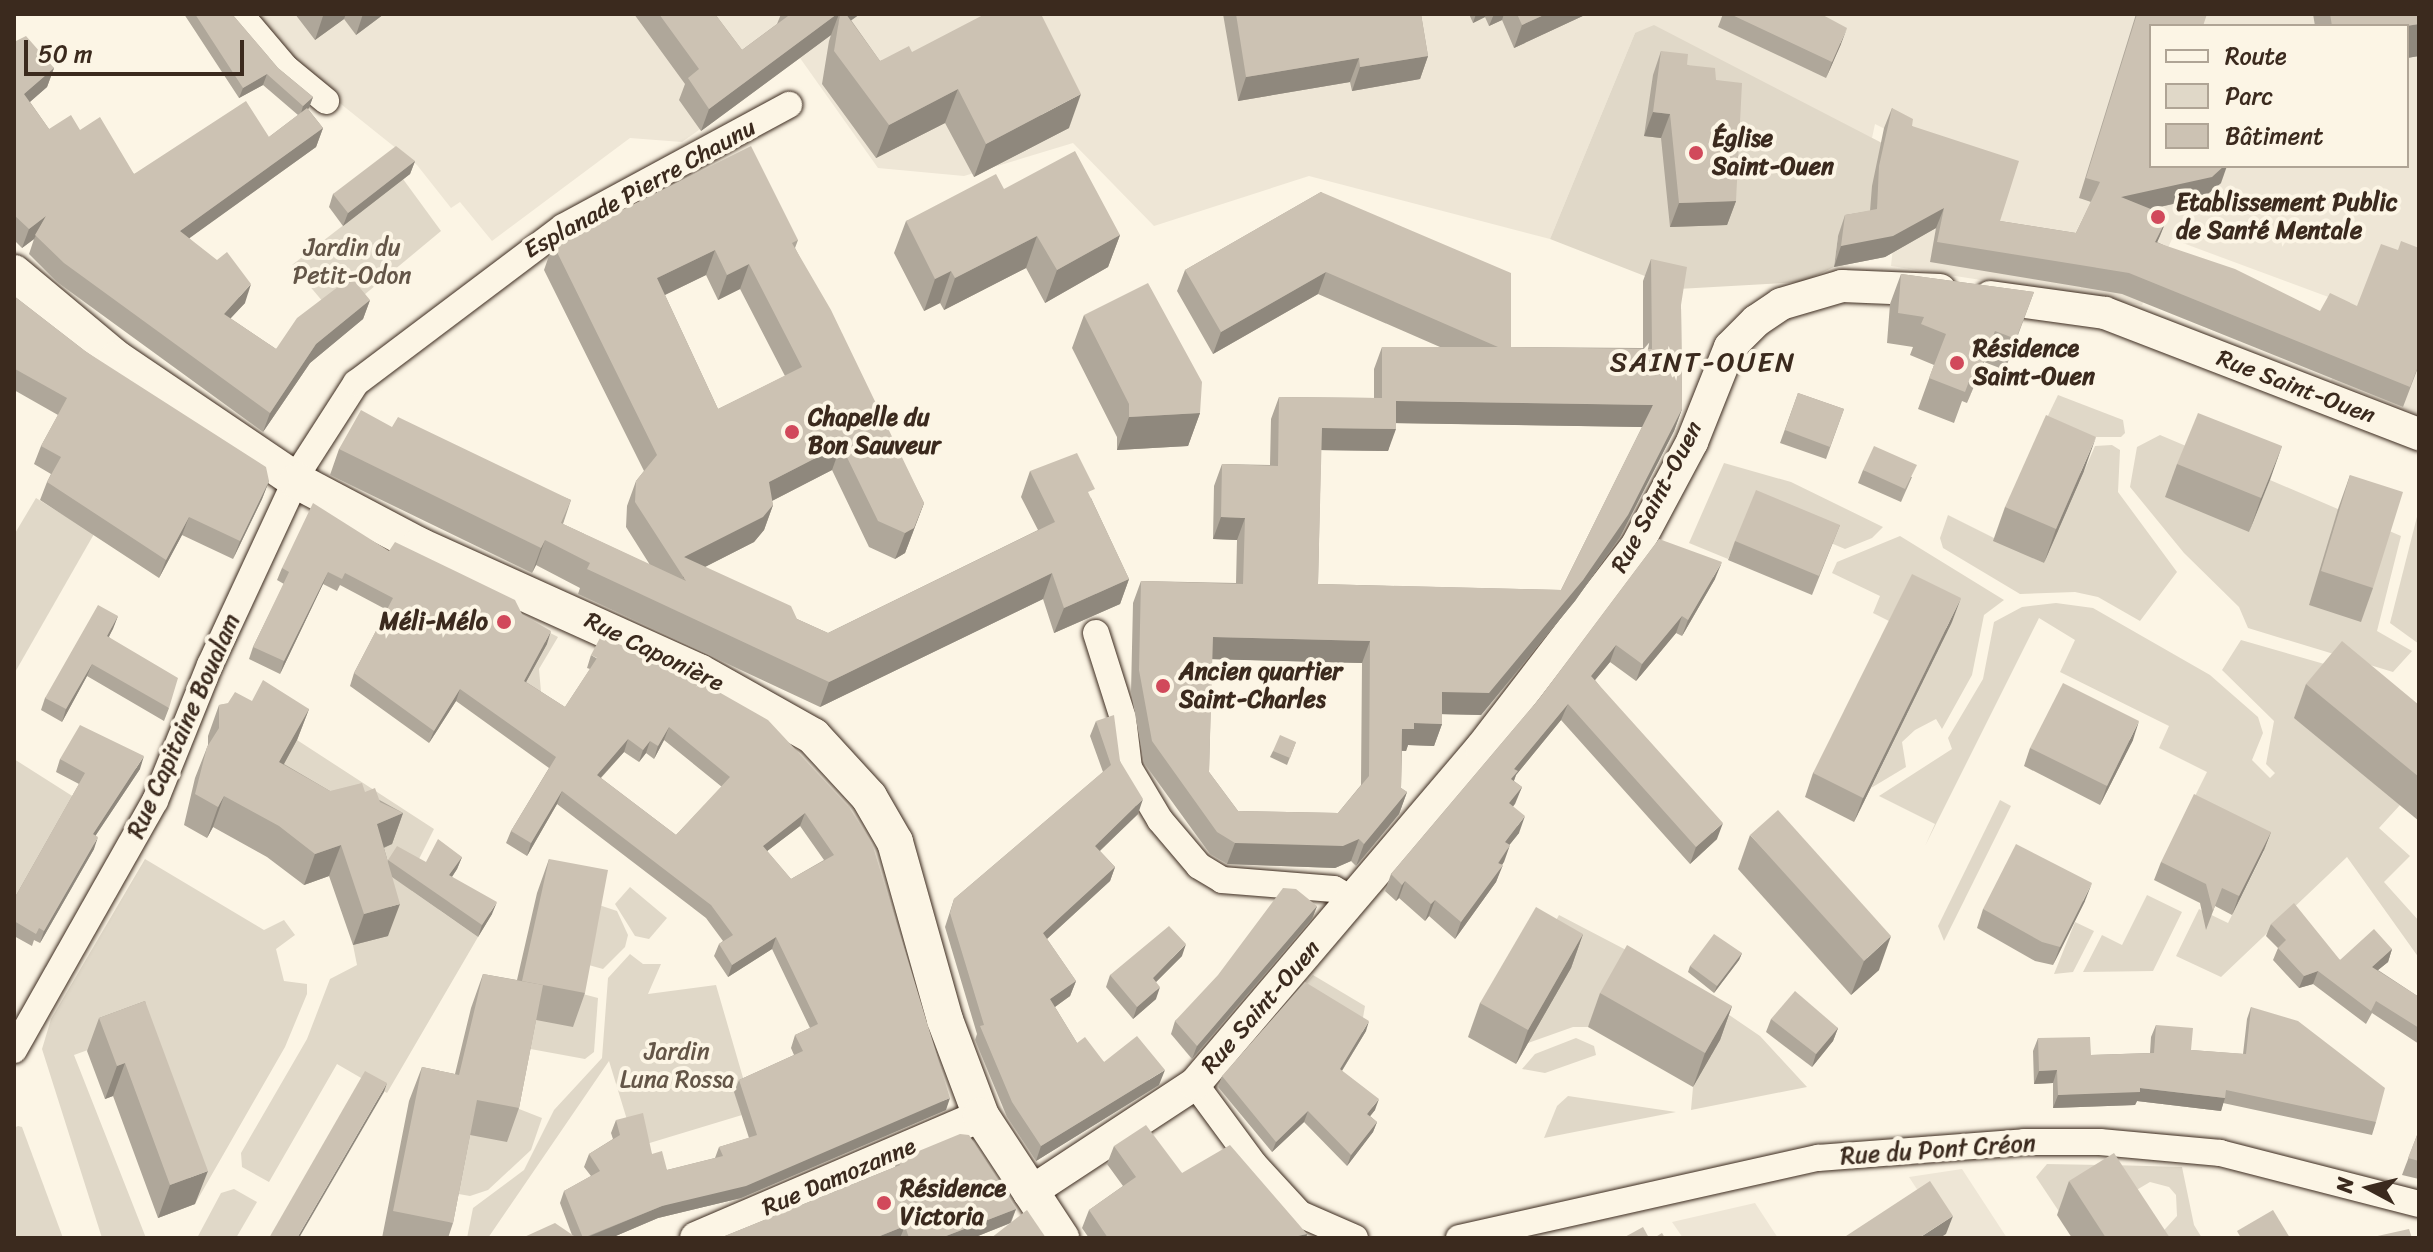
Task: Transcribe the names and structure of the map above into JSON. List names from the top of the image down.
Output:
{
  "streets": {
    "main road": ["Rue Caponière"],
    "street": [
      "Esplanade Pierre Chaunu",
      "Rue Saint-Ouen",
      "Rue Capitaine Boualam",
      "Rue du Pont Créon",
      "Rue Damozanne"
    ]
  },
  "crossings": [
    ["Esplanade Pierre Chaunu", "Rue Caponière"],
    ["Esplanade Pierre Chaunu", "Rue Capitaine Boualam"],
    ["Rue Saint-Ouen", "Rue Caponière"],
    ["Rue Caponière", "Rue Capitaine Boualam"],
    ["Rue Caponière", "Rue Damozanne"]
  ],
  "districts": ["SAINT-OUEN"],
  "parks": ["Jardin du Petit-Odon", "Jardin Luna Rossa"],
  "places": [
    "Église Saint-Ouen",
    "Etablissement Public de Santé Mentale",
    "Résidence Saint-Ouen",
    "Chapelle du Bon Sauveur",
    "Méli-Mélo",
    "Ancien quartier Saint-Charles",
    "Résidence Victoria"
  ],
  "legend": ["Route", "Parc", "Bâtiment"],
  "scale_bar": "50 m",
  "north": "left"
}
